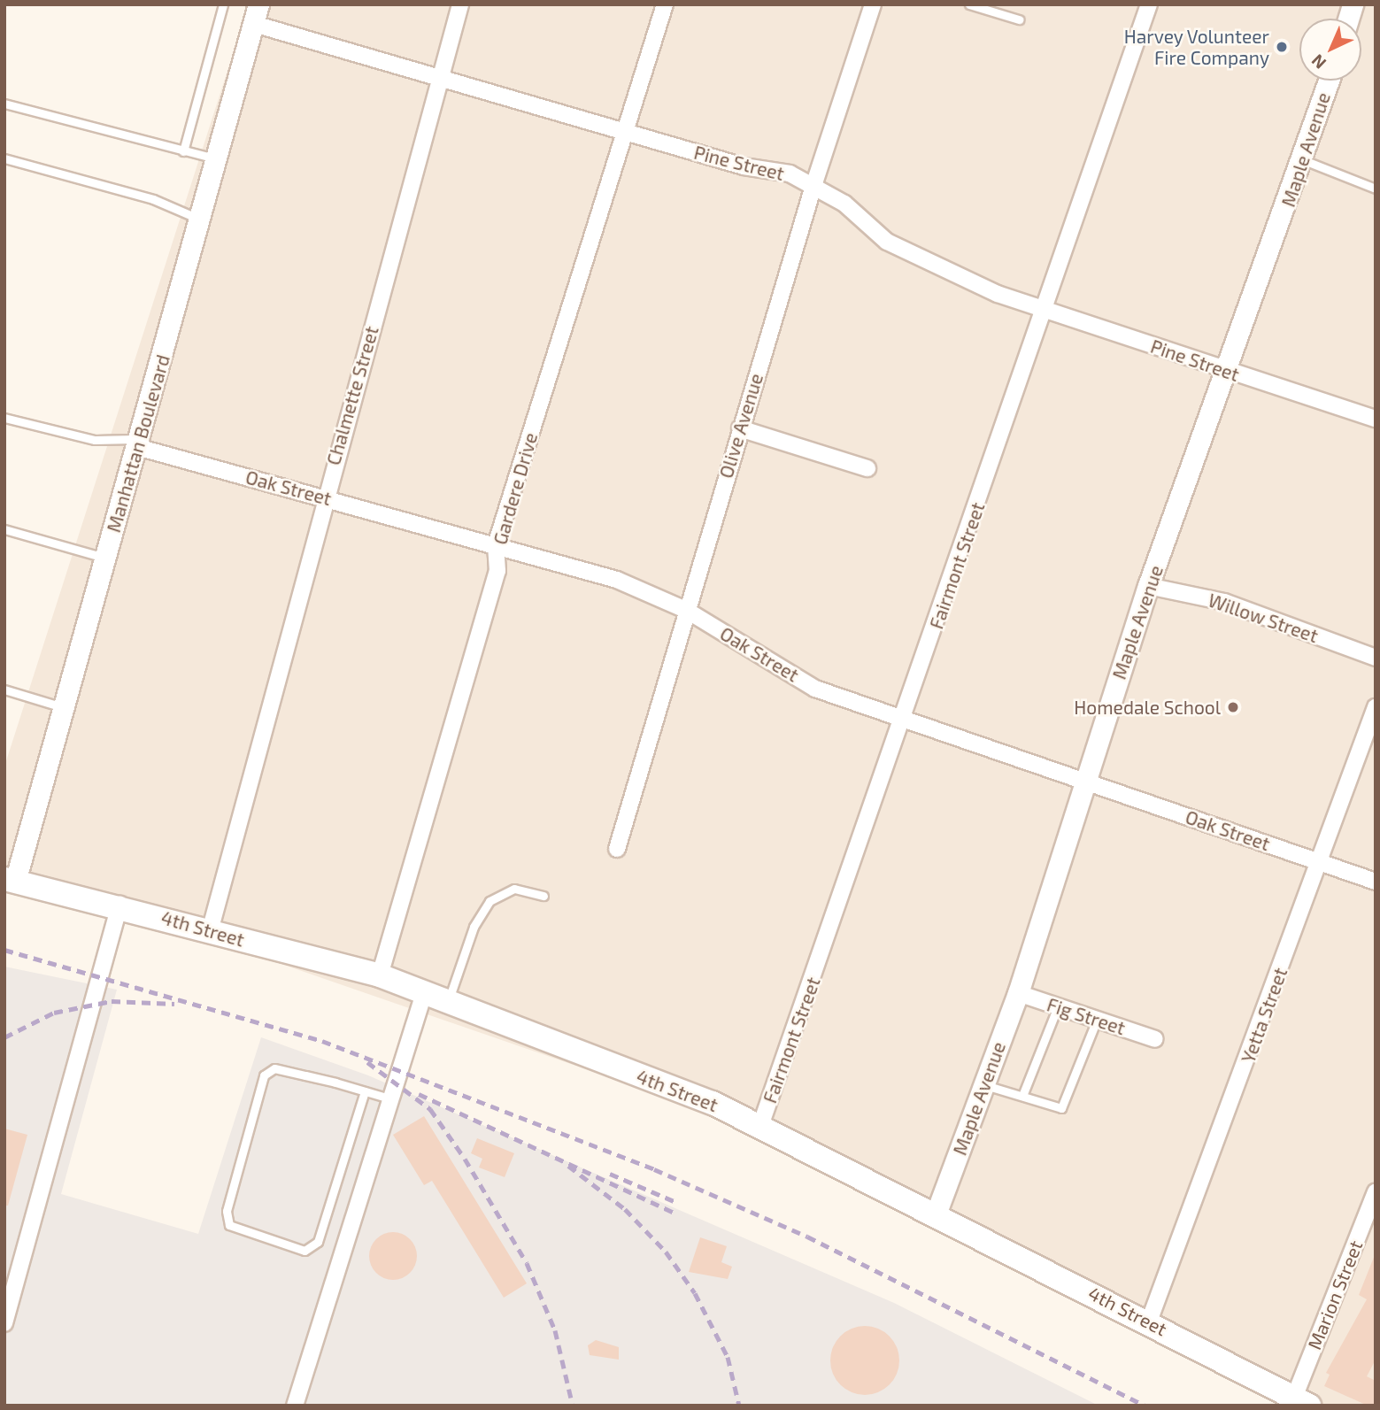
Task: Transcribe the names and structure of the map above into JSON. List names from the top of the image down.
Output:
{
  "streets": {
    "main road": ["4th Street"],
    "street": [
      "Maple Avenue",
      "Pine Street",
      "Chalmette Street",
      "Olive Avenue",
      "Manhattan Boulevard",
      "Oak Street",
      "Gardere Drive",
      "Fairmont Street",
      "Willow Street",
      "Yetta Street",
      "Fig Street",
      "Marion Street"
    ]
  },
  "crossings": [
    ["Maple Avenue", "Pine Street"],
    ["Maple Avenue", "Oak Street"],
    ["Maple Avenue", "Willow Street"],
    ["Maple Avenue", "4th Street"],
    ["Maple Avenue", "Fig Street"],
    ["Pine Street", "Chalmette Street"],
    ["Pine Street", "Olive Avenue"],
    ["Pine Street", "Manhattan Boulevard"],
    ["Pine Street", "Gardere Drive"],
    ["Pine Street", "Fairmont Street"],
    ["Chalmette Street", "Oak Street"],
    ["Chalmette Street", "4th Street"],
    ["Olive Avenue", "Oak Street"],
    ["Manhattan Boulevard", "Oak Street"],
    ["Manhattan Boulevard", "4th Street"],
    ["Oak Street", "Gardere Drive"],
    ["Oak Street", "Fairmont Street"],
    ["Oak Street", "Yetta Street"],
    ["Gardere Drive", "4th Street"],
    ["Fairmont Street", "4th Street"],
    ["4th Street", "Yetta Street"],
    ["4th Street", "Marion Street"]
  ],
  "places": ["Harvey Volunteer Fire Company", "Homedale School"],
  "north": "bottom left"
}
